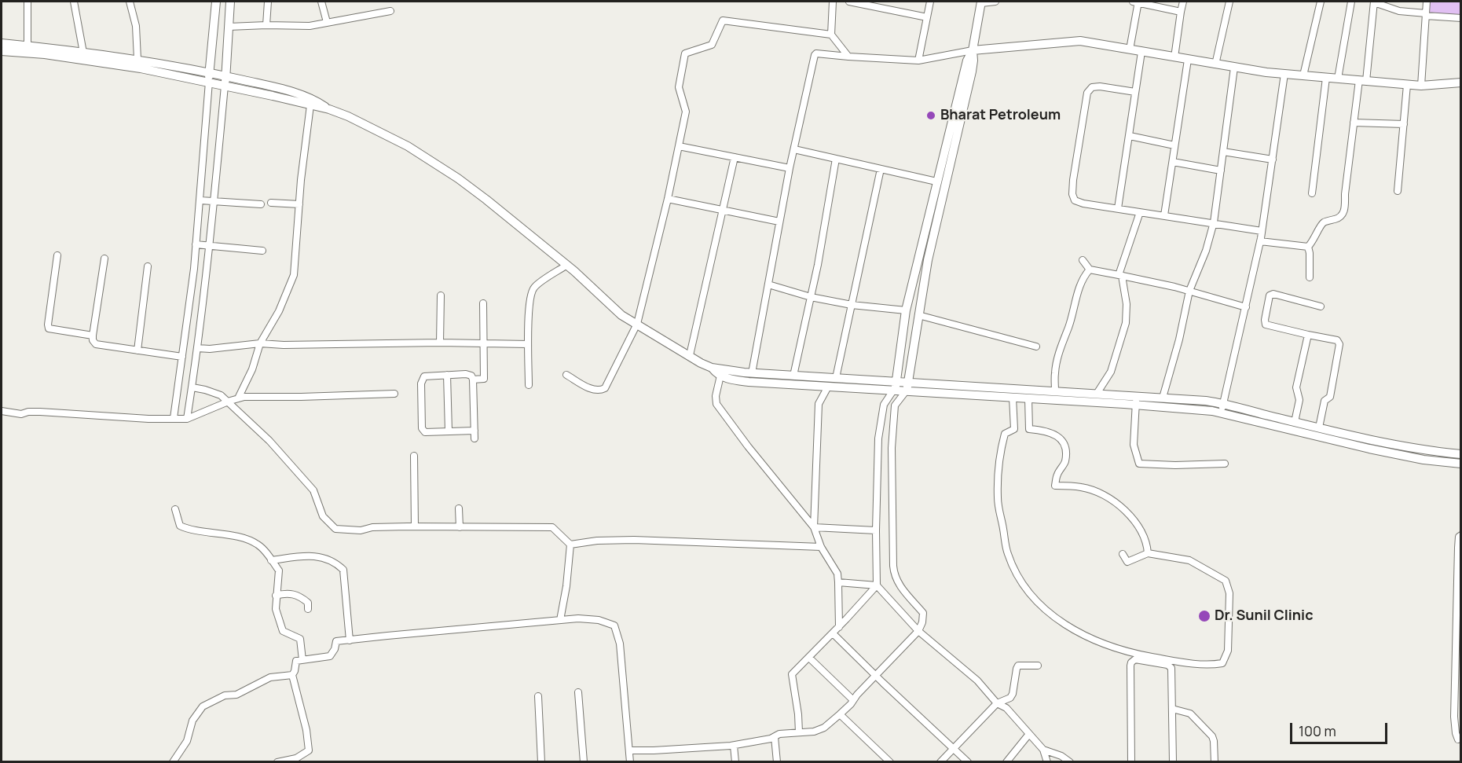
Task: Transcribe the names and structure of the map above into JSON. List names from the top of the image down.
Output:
{
  "places": ["Bharat Petroleum", "Dr. Sunil Clinic"],
  "scale_bar": "100 m"
}
